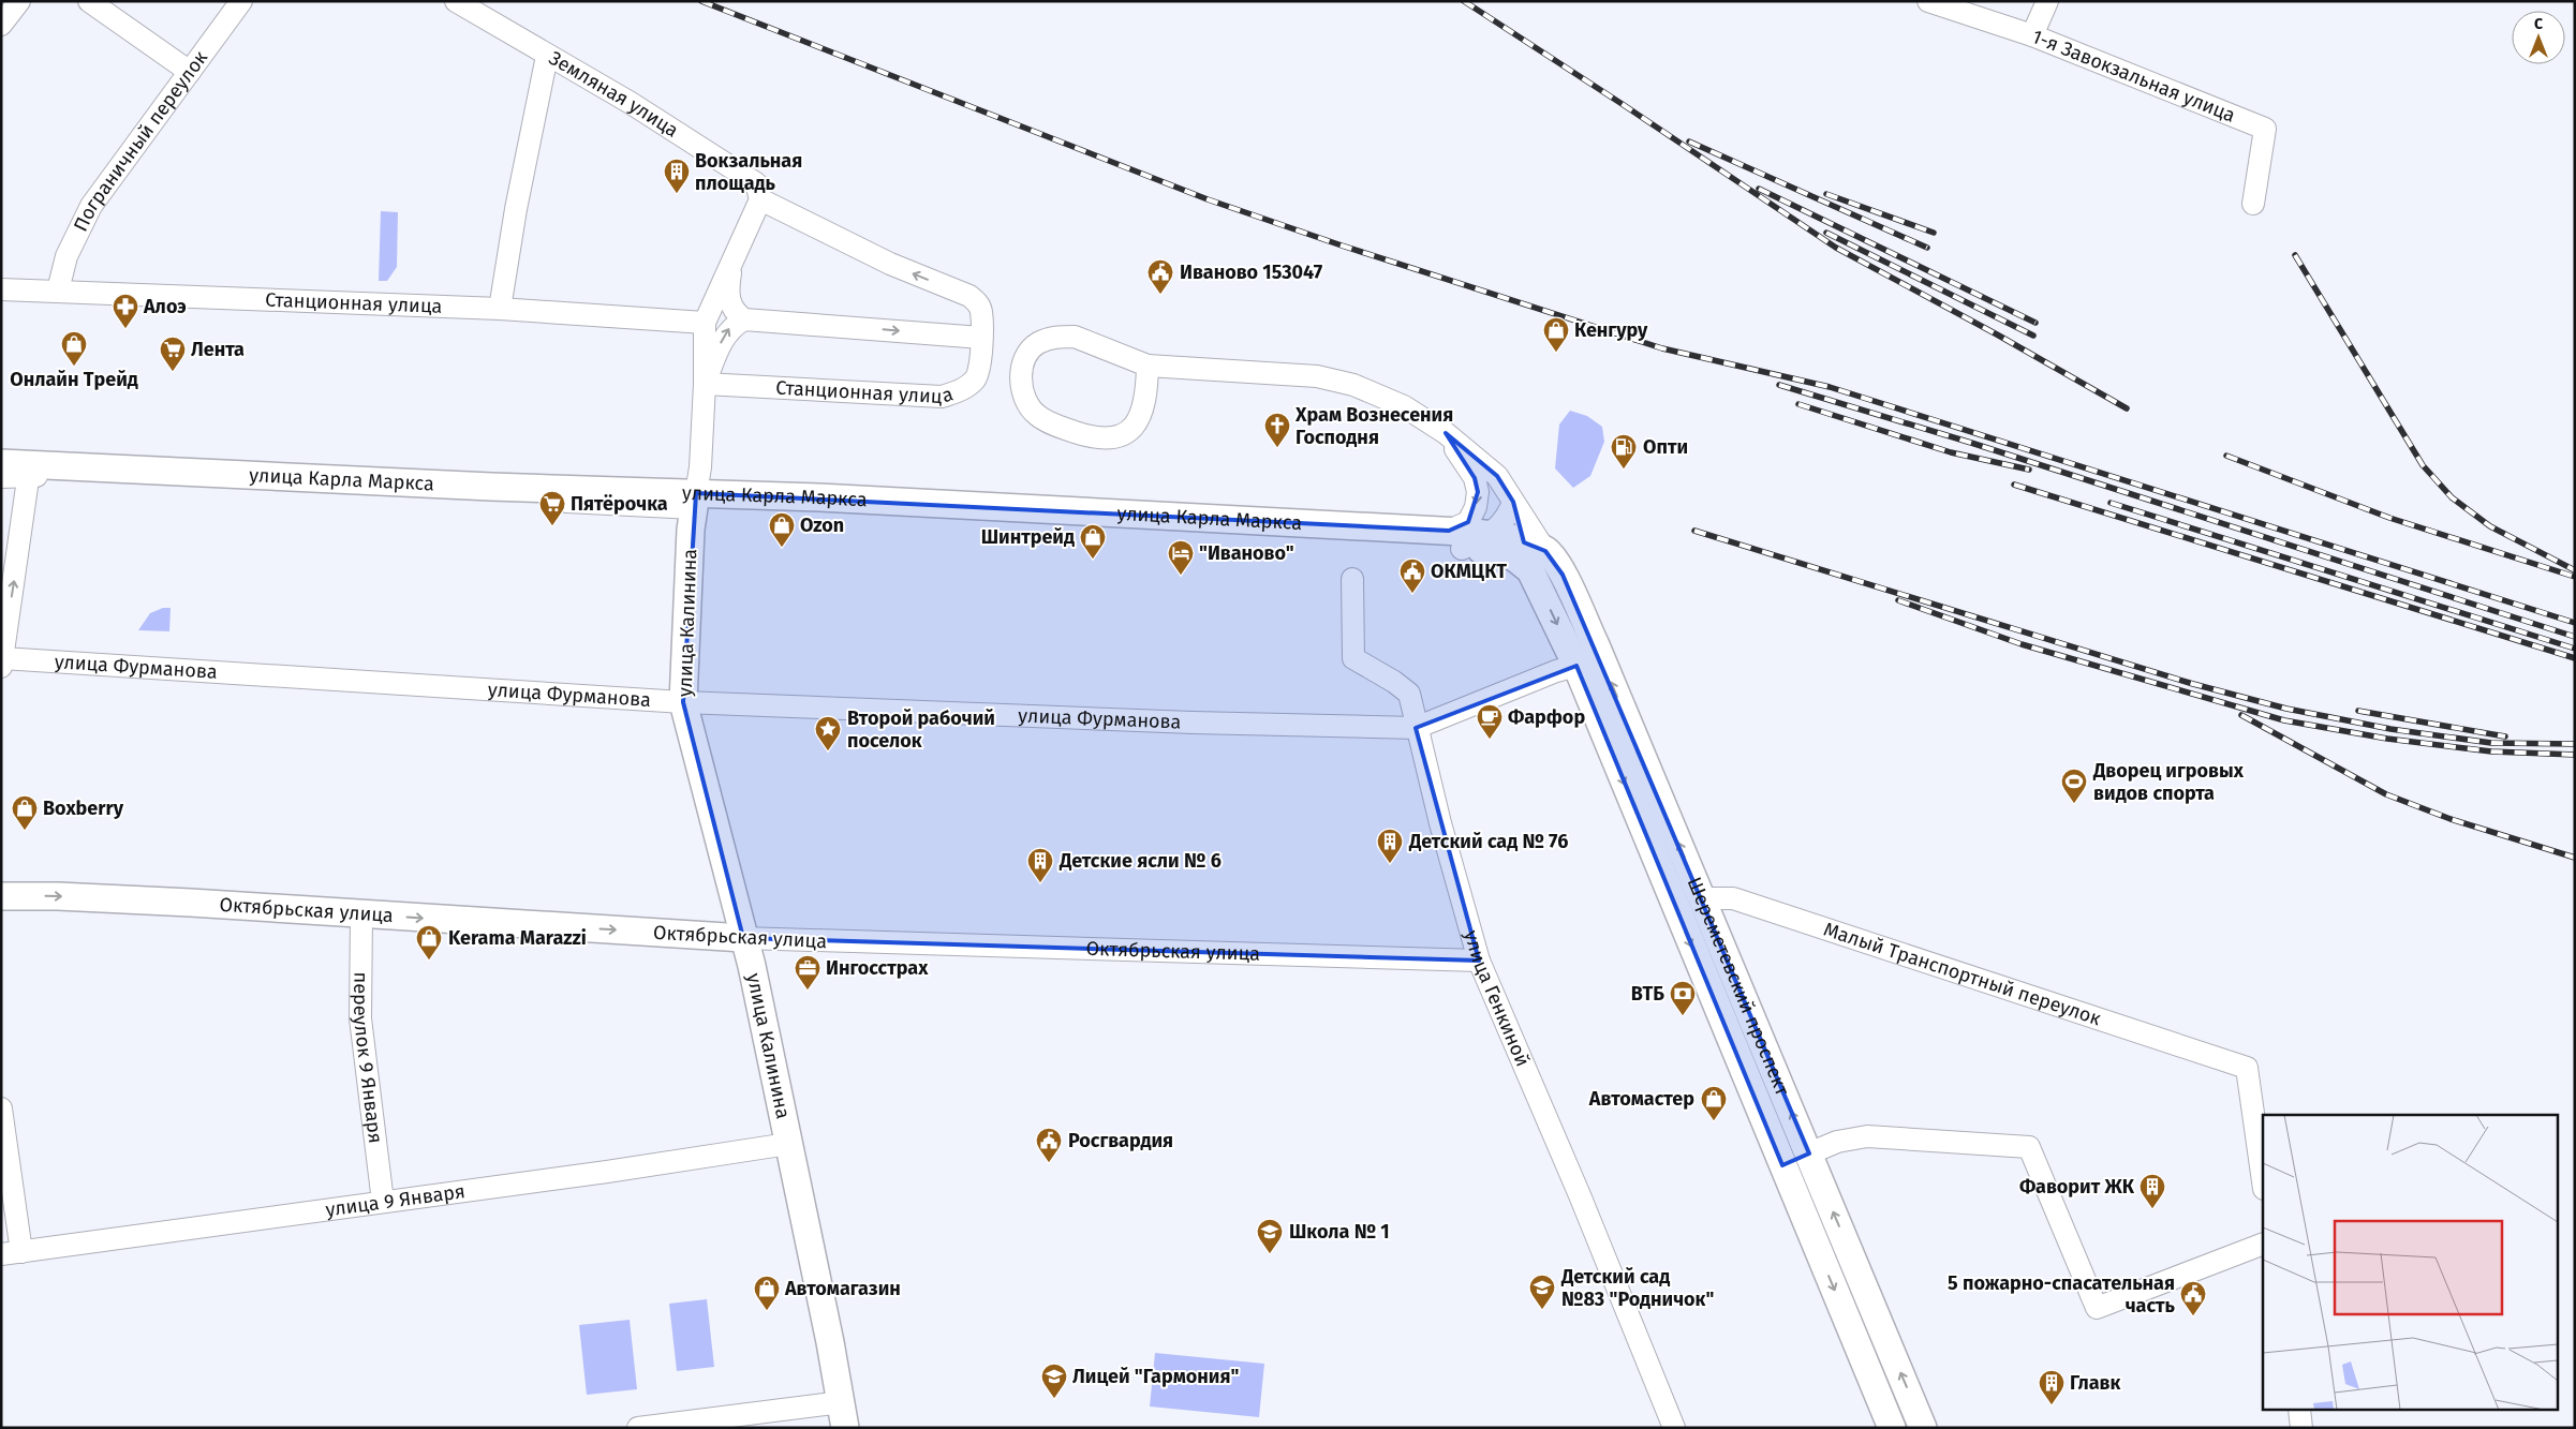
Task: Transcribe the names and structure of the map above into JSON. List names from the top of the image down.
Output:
{
  "streets": {
    "main road": [
      "улица Карла Маркса",
      "улица Калинина",
      "Октябрьская улица",
      "Малый Транспортный переулок",
      "Шереметевский проспект"
    ],
    "street": [
      "1-я Завокзальная улица",
      "Земляная улица",
      "Пограничный переулок",
      "Станционная улица",
      "улица Фурманова",
      "улица Генкиной",
      "переулок 9 Января",
      "улица 9 Января"
    ]
  },
  "crossings": [
    ["Пограничный переулок", "Станционная улица"],
    ["улица Карла Маркса", "улица Калинина"],
    ["улица Карла Маркса", "Шереметевский проспект"],
    ["улица Калинина", "улица Фурманова"],
    ["улица Калинина", "Октябрьская улица"],
    ["улица Калинина", "улица 9 Января"],
    ["улица Фурманова", "Шереметевский проспект"],
    ["улица Фурманова", "улица Генкиной"],
    ["Октябрьская улица", "улица Генкиной"],
    ["Октябрьская улица", "переулок 9 Января"],
    ["Малый Транспортный переулок", "Шереметевский проспект"],
    ["переулок 9 Января", "улица 9 Января"]
  ],
  "one_way": ["Октябрьская улица"],
  "places": {
    "building": [
      "Вокзальная площадь",
      "Детский сад № 76",
      "Детские ясли № 6",
      "Фаворит ЖК",
      "Главк"
    ],
    "public building": [
      "Иваново 153047",
      "ОКМЦКТ",
      "Росгвардия",
      "5 пожарно-спасательная часть"
    ],
    "pharmacy": ["Алоэ"],
    "shop": [
      "Кенгуру",
      "Онлайн Трейд",
      "Ozon",
      "Шинтрейд",
      "Boxberry",
      "Kerama Marazzi",
      "Автомастер",
      "Автомагазин"
    ],
    "supermarket": ["Лента", "Пятёрочка"],
    "church": ["Храм Вознесения Господня"],
    "fuel station": ["Опти"],
    "hotel": ["\"Иваново\""],
    "cafe": ["Фарфор"],
    "place": ["Второй рабочий поселок"],
    "sports": ["Дворец игровых видов спорта"],
    "office": ["Ингосстрах"],
    "bank": ["ВТБ"],
    "school or university": ["Школа № 1", "Детский сад №83 \"Родничок\"", "Лицей \"Гармония\""]
  },
  "north": "top"
}
